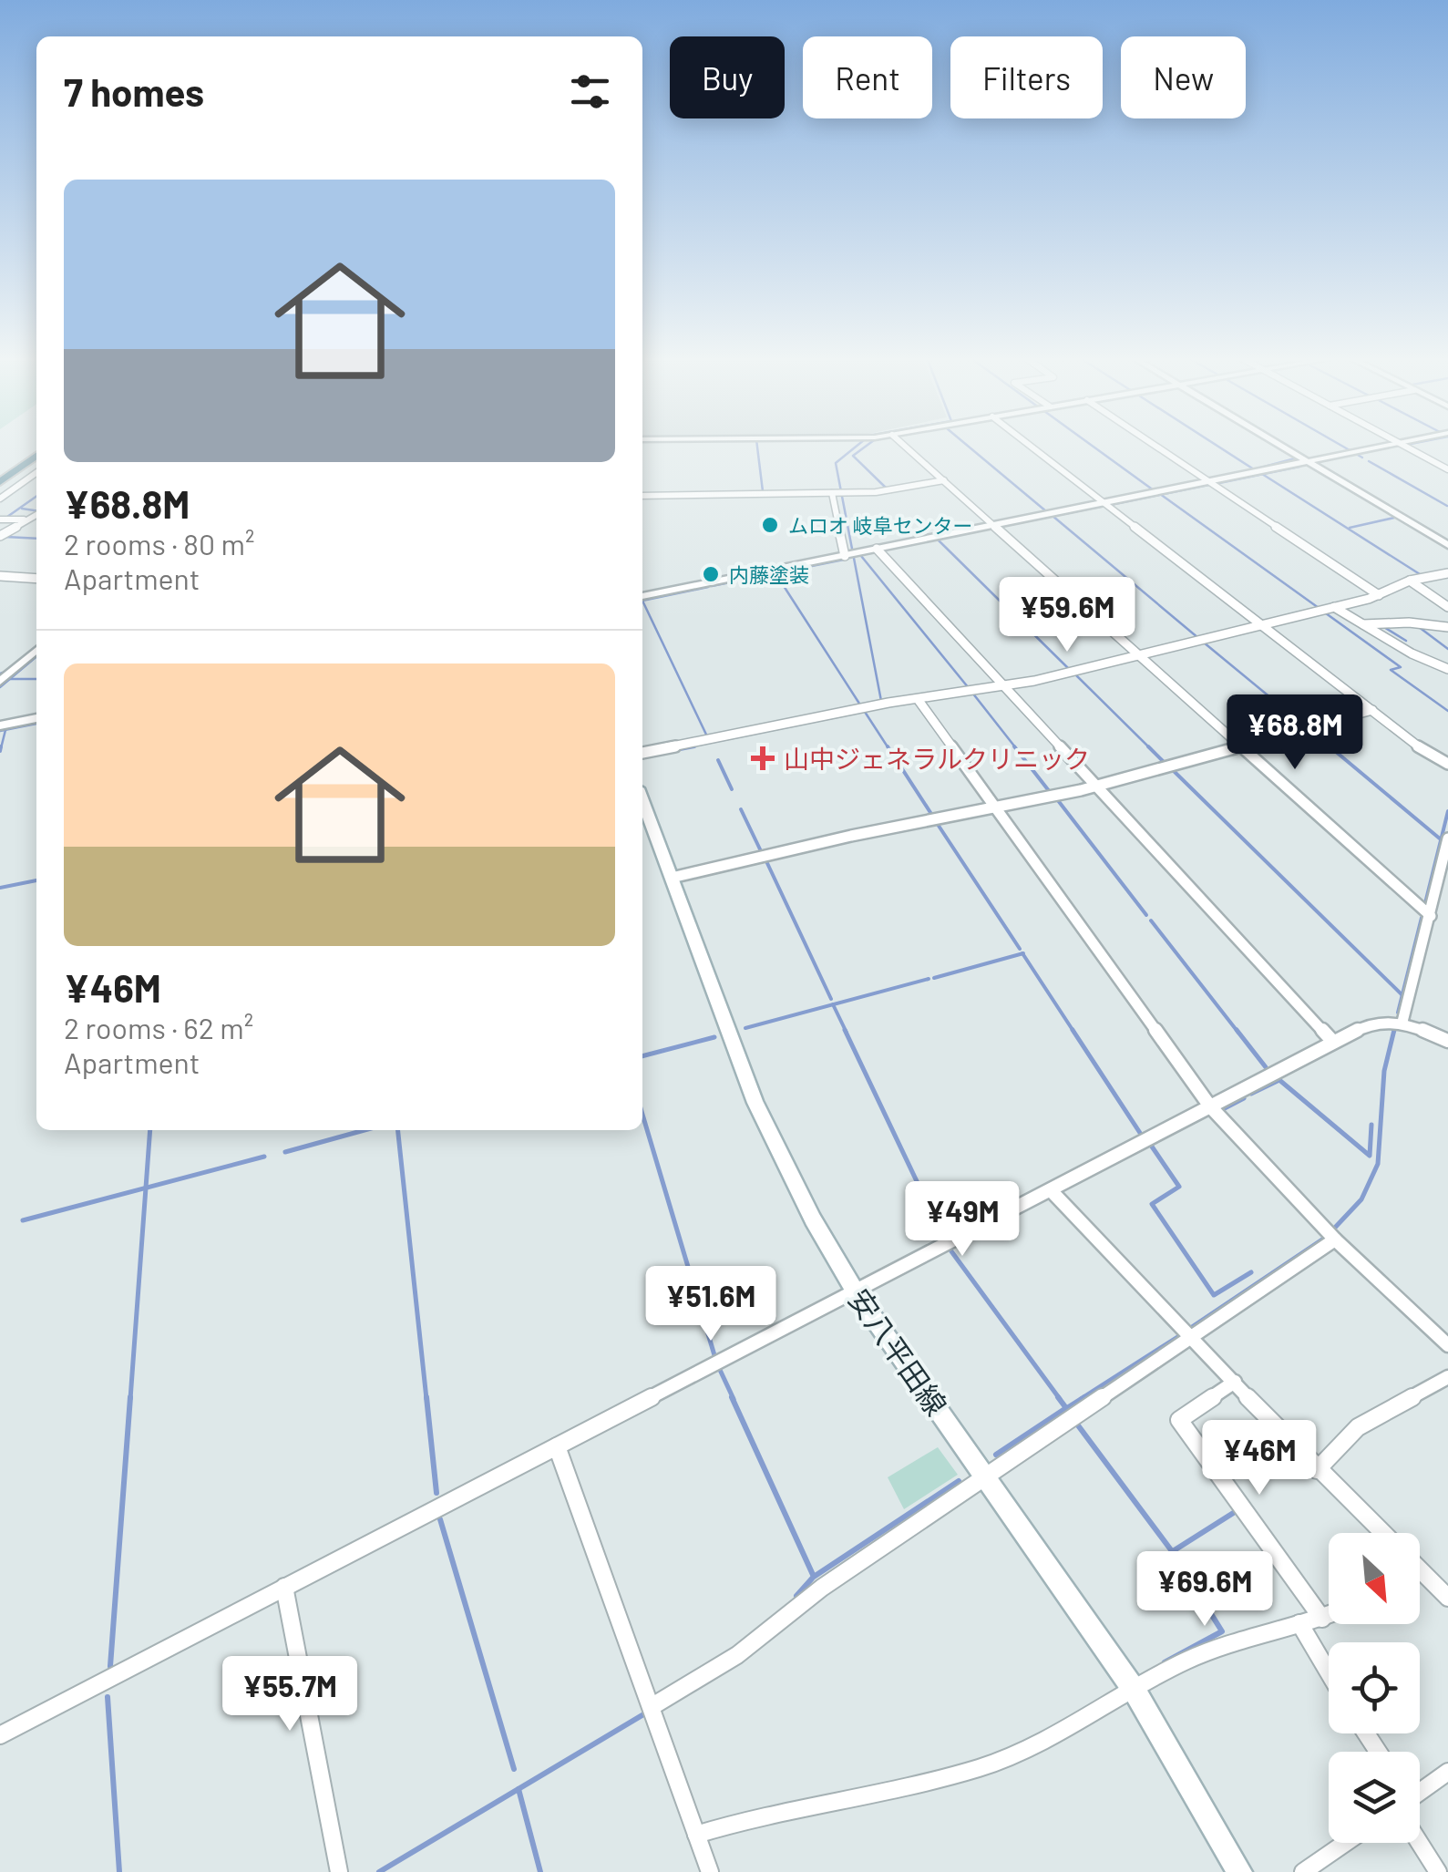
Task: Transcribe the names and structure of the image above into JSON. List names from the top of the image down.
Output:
{
  "streets": {
    "main road": ["安八平田線"]
  },
  "places": {
    "other": ["ムロオ 岐阜センター", "内藤塗装"],
    "health": ["山中ジェネラルクリニック"]
  },
  "north": "bottom right",
  "page": {
    "chip": [
      "Buy",
      "Rent",
      "Filters",
      "New"
    ],
    "heading": "7 homes",
    "list": [
      {
        "name": "¥68.8M",
        "note": "2 rooms · 80 m² · Apartment"
      },
      {
        "name": "¥46M",
        "note": "2 rooms · 62 m² · Apartment"
      }
    ],
    "price": [
      "¥59.6M",
      "¥68.8M",
      "¥49M",
      "¥51.6M",
      "¥46M",
      "¥69.6M",
      "¥55.7M"
    ]
  }
}
